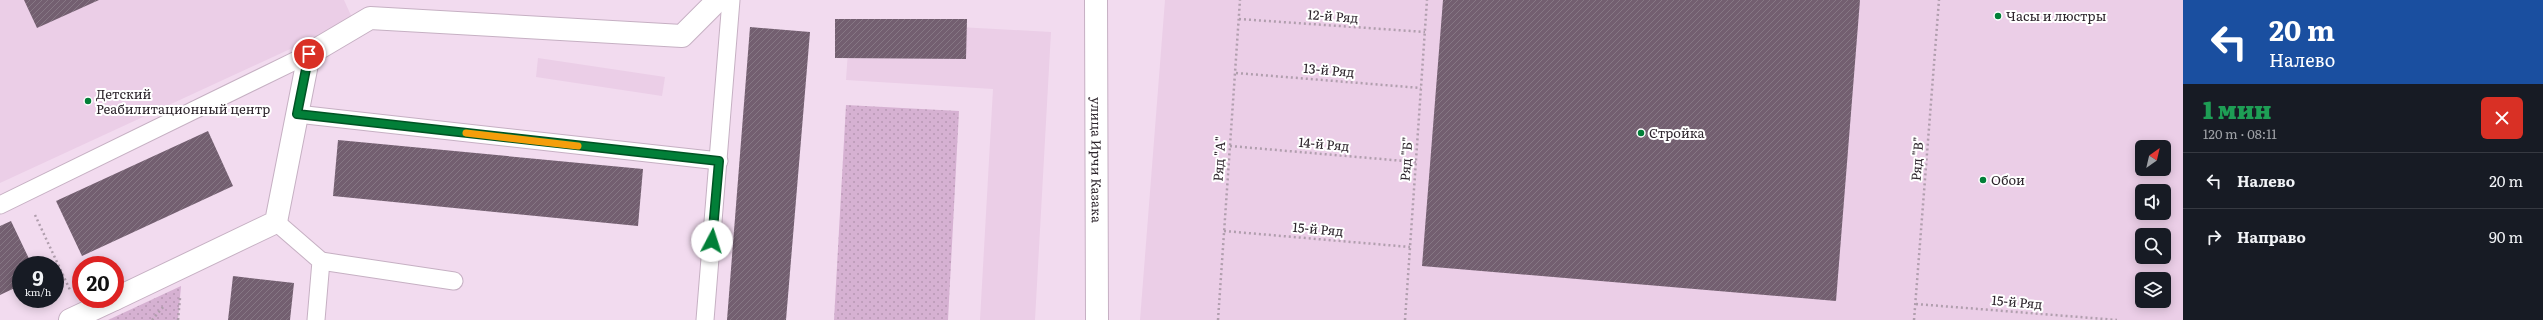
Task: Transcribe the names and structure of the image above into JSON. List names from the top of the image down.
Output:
{
  "streets": {
    "street": ["улица Ирчи Казака"],
    "path": [
      "12-й Ряд",
      "13-й Ряд",
      "14-й Ряд",
      "Ряд \"А\"",
      "Ряд \"Б\"",
      "Ряд \"В\"",
      "15-й Ряд"
    ]
  },
  "crossings": [
    ["12-й Ряд", "Ряд \"А\""],
    ["12-й Ряд", "Ряд \"Б\""],
    ["13-й Ряд", "Ряд \"А\""],
    ["13-й Ряд", "Ряд \"Б\""],
    ["14-й Ряд", "Ряд \"А\""],
    ["14-й Ряд", "Ряд \"Б\""],
    ["Ряд \"А\"", "15-й Ряд"],
    ["Ряд \"Б\"", "15-й Ряд"],
    ["Ряд \"В\"", "15-й Ряд"]
  ],
  "places": [
    "Часы и люстры",
    "Детский Реабилитационный центр",
    "Стройка",
    "Обои"
  ],
  "north": "top right",
  "page": {
    "turn": ["20 m", "Налево"],
    "heading": ["1 мин", "120 m · 08:11"],
    "list": [
      {
        "name": "Налево",
        "value": "20 m"
      },
      {
        "name": "Направо",
        "value": "90 m"
      }
    ],
    "speed": "9 km/h",
    "limit": "20"
  }
}
